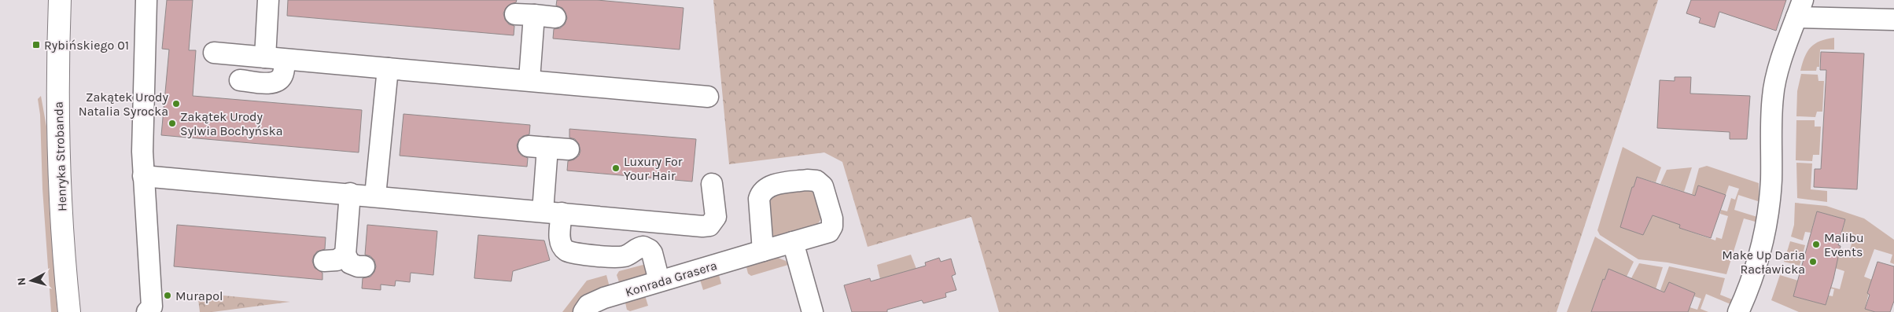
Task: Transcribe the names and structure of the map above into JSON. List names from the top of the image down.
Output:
{
  "streets": {
    "street": ["Henryka Strobanda", "Konrada Grasera"]
  },
  "places": {
    "transit": ["Rybińskiego 01"],
    "other": [
      "Zakątek Urody Natalia Syrocka",
      "Zakątek Urody Sylwia Bochyńska",
      "Luxury For Your Hair",
      "Malibu Events",
      "Make Up Daria Racławicka",
      "Murapol"
    ]
  },
  "north": "left"
}
